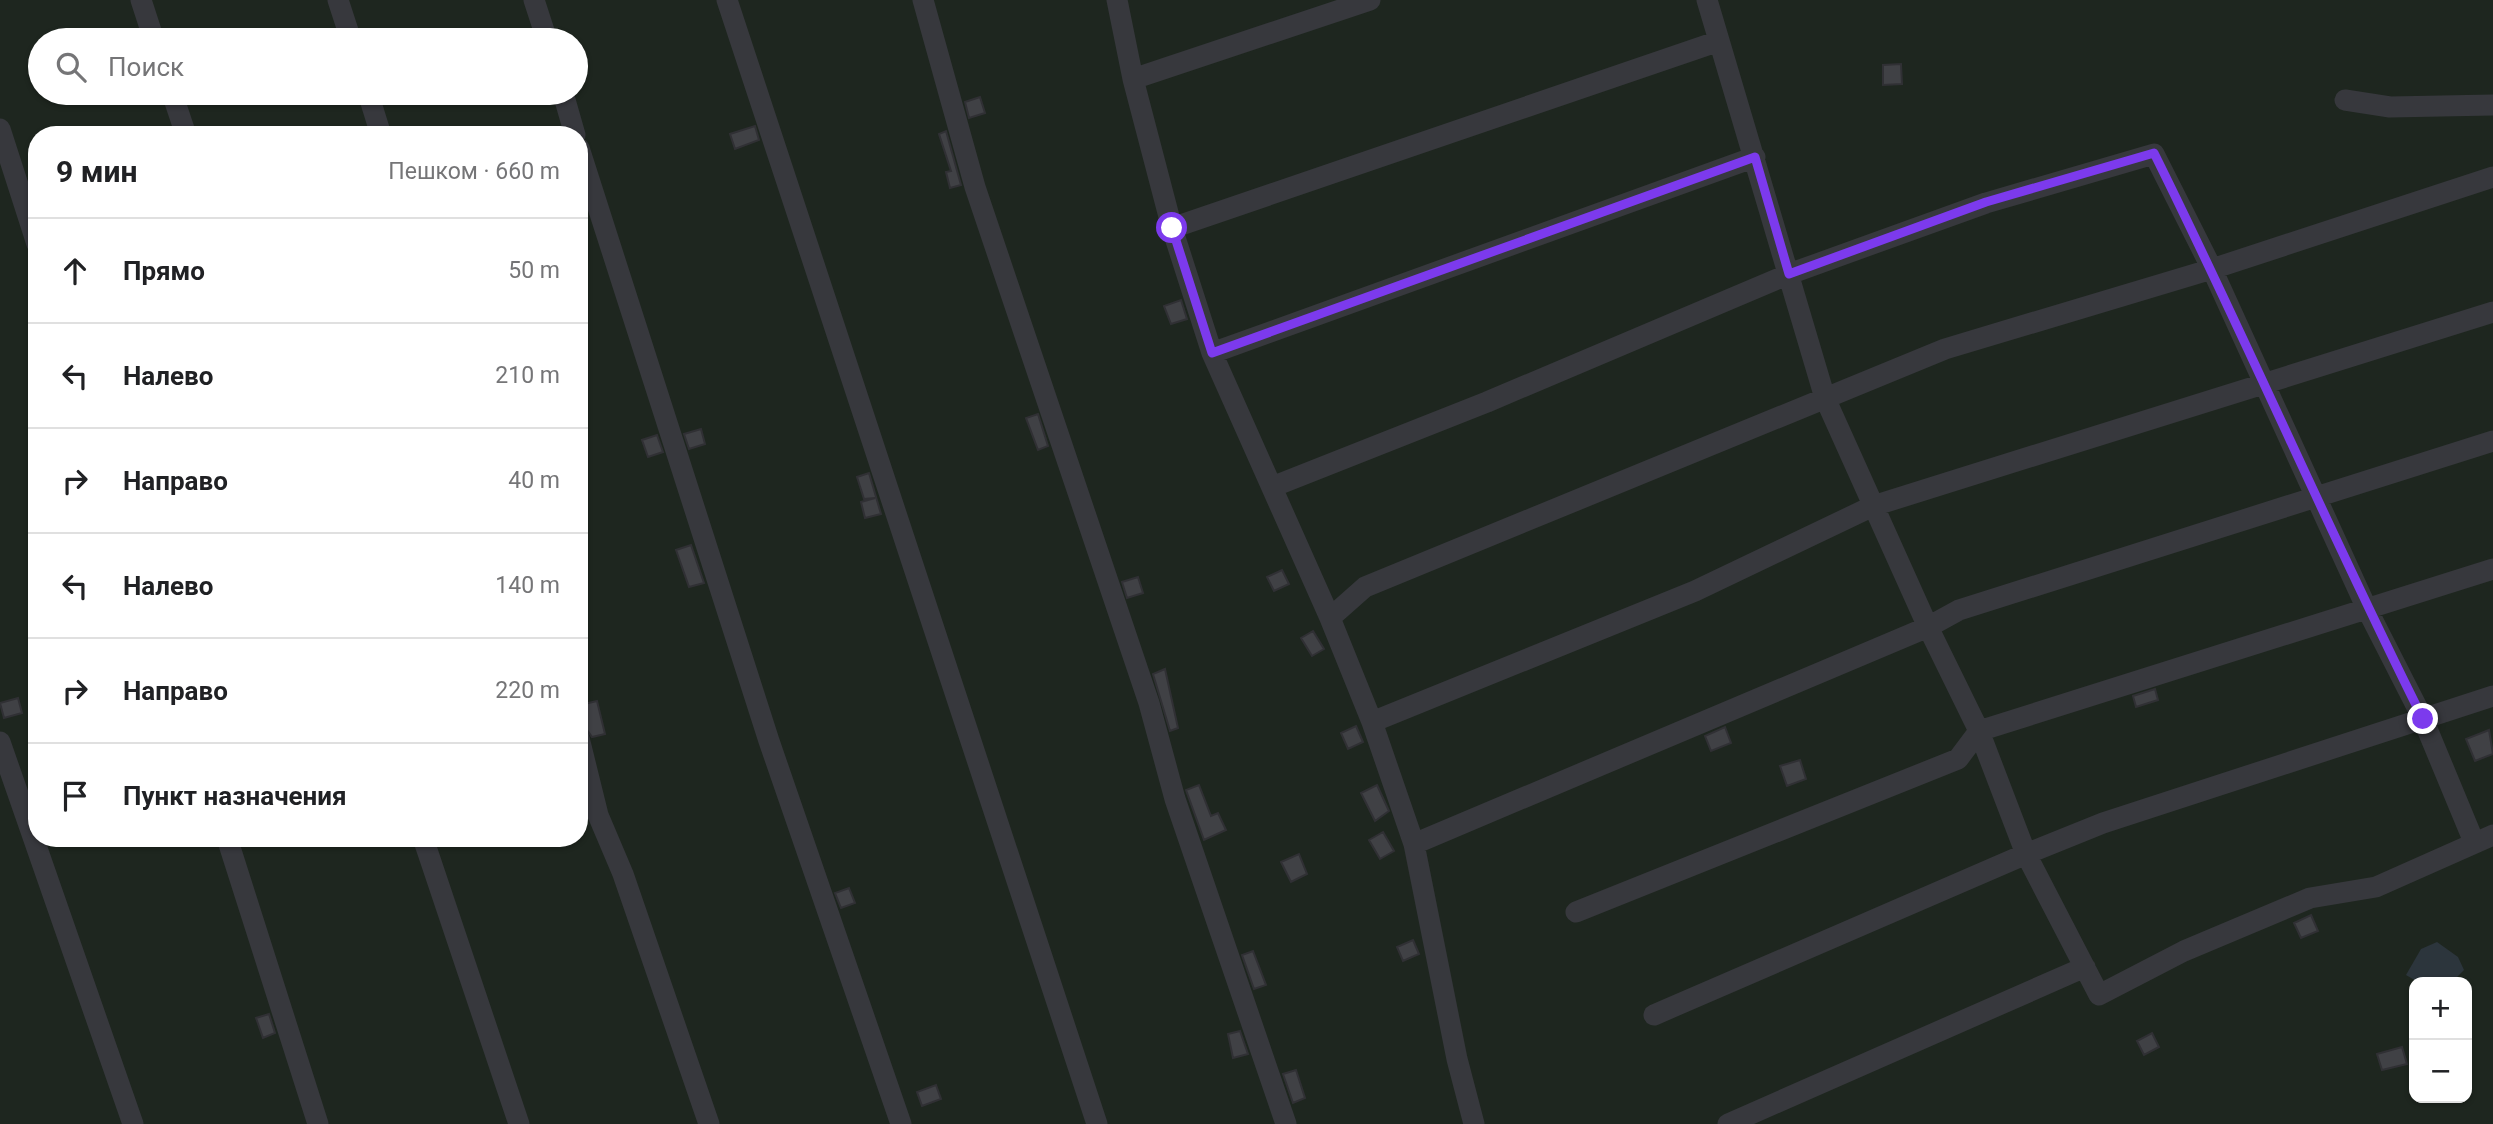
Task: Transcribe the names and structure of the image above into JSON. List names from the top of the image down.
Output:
{
  "page": {
    "search": "Поиск",
    "heading": ["9 мин", "Пешком · 660 m"],
    "list": [
      ["Прямо", "50 m"],
      ["Налево", "210 m"],
      ["Направо", "40 m"],
      ["Налево", "140 m"],
      ["Направо", "220 m"],
      "Пункт назначения"
    ],
    "map_buttons": ["+", "−"]
  }
}
